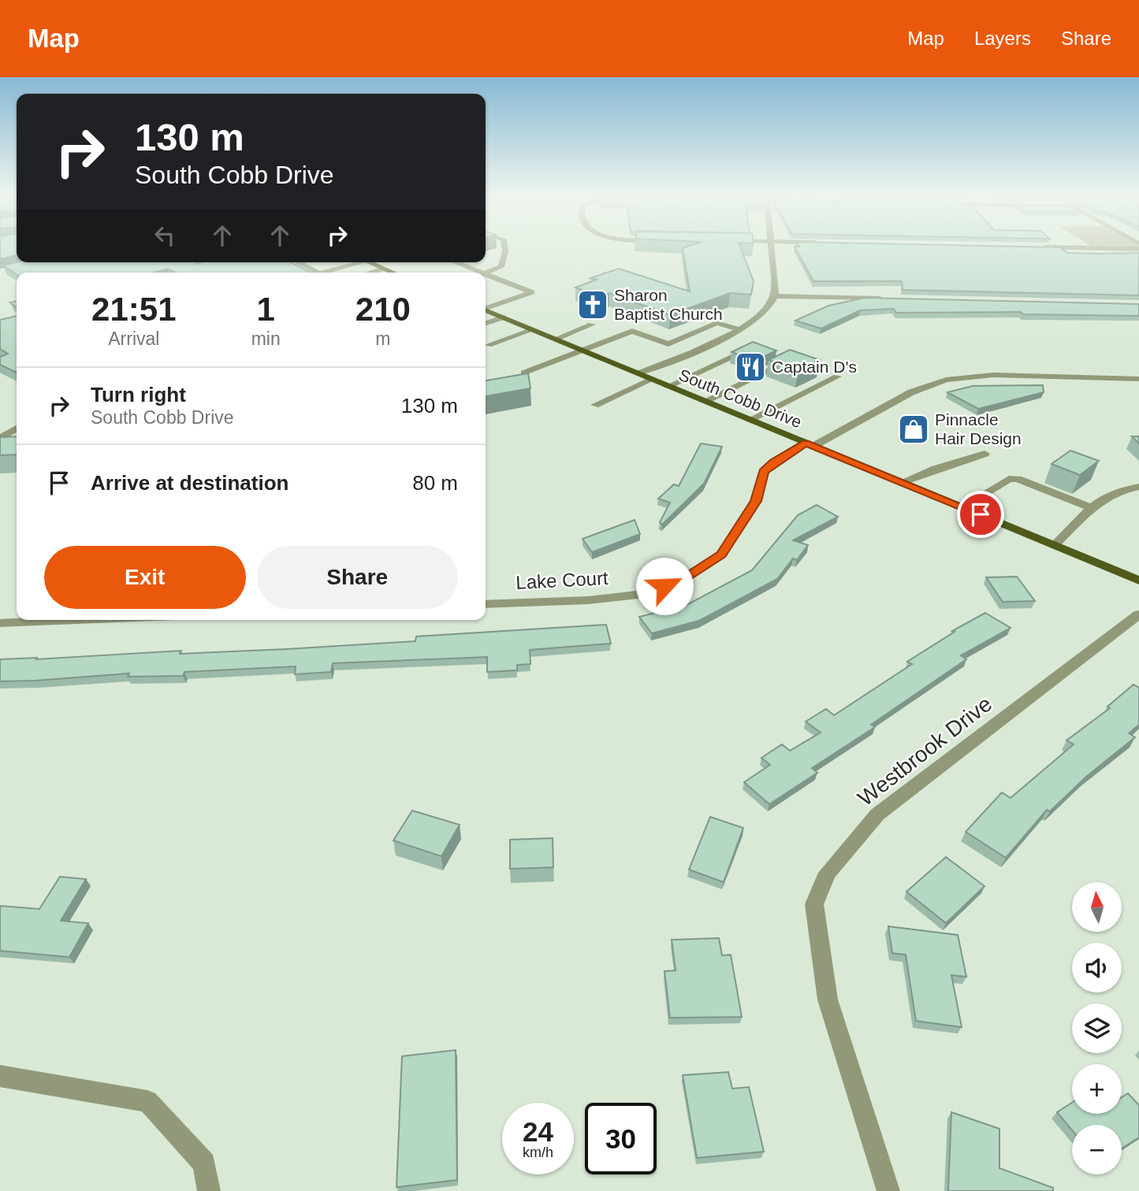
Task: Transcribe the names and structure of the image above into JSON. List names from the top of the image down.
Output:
{
  "streets": {
    "main road": ["South Cobb Drive"],
    "street": ["Lake Court", "Westbrook Drive"]
  },
  "crossings": [
    ["South Cobb Drive", "Lake Court"]
  ],
  "places": {
    "church": ["Sharon Baptist Church"],
    "restaurant": ["Captain D's"],
    "shop": ["Pinnacle Hair Design"]
  },
  "north": "top",
  "page": {
    "header": "Map",
    "nav": ["Map", "Layers", "Share"],
    "turn": ["130 m", "South Cobb Drive"],
    "eta": [
      "21:51",
      "Arrival",
      "1",
      "min",
      "210",
      "m"
    ],
    "list": [
      {
        "name": "Turn right",
        "note": "South Cobb Drive",
        "value": "130 m"
      },
      {
        "name": "Arrive at destination",
        "value": "80 m"
      }
    ],
    "buttons": ["Exit", "Share"],
    "map_buttons": ["+", "−"],
    "speed": "24 km/h",
    "limit": "30"
  }
}
